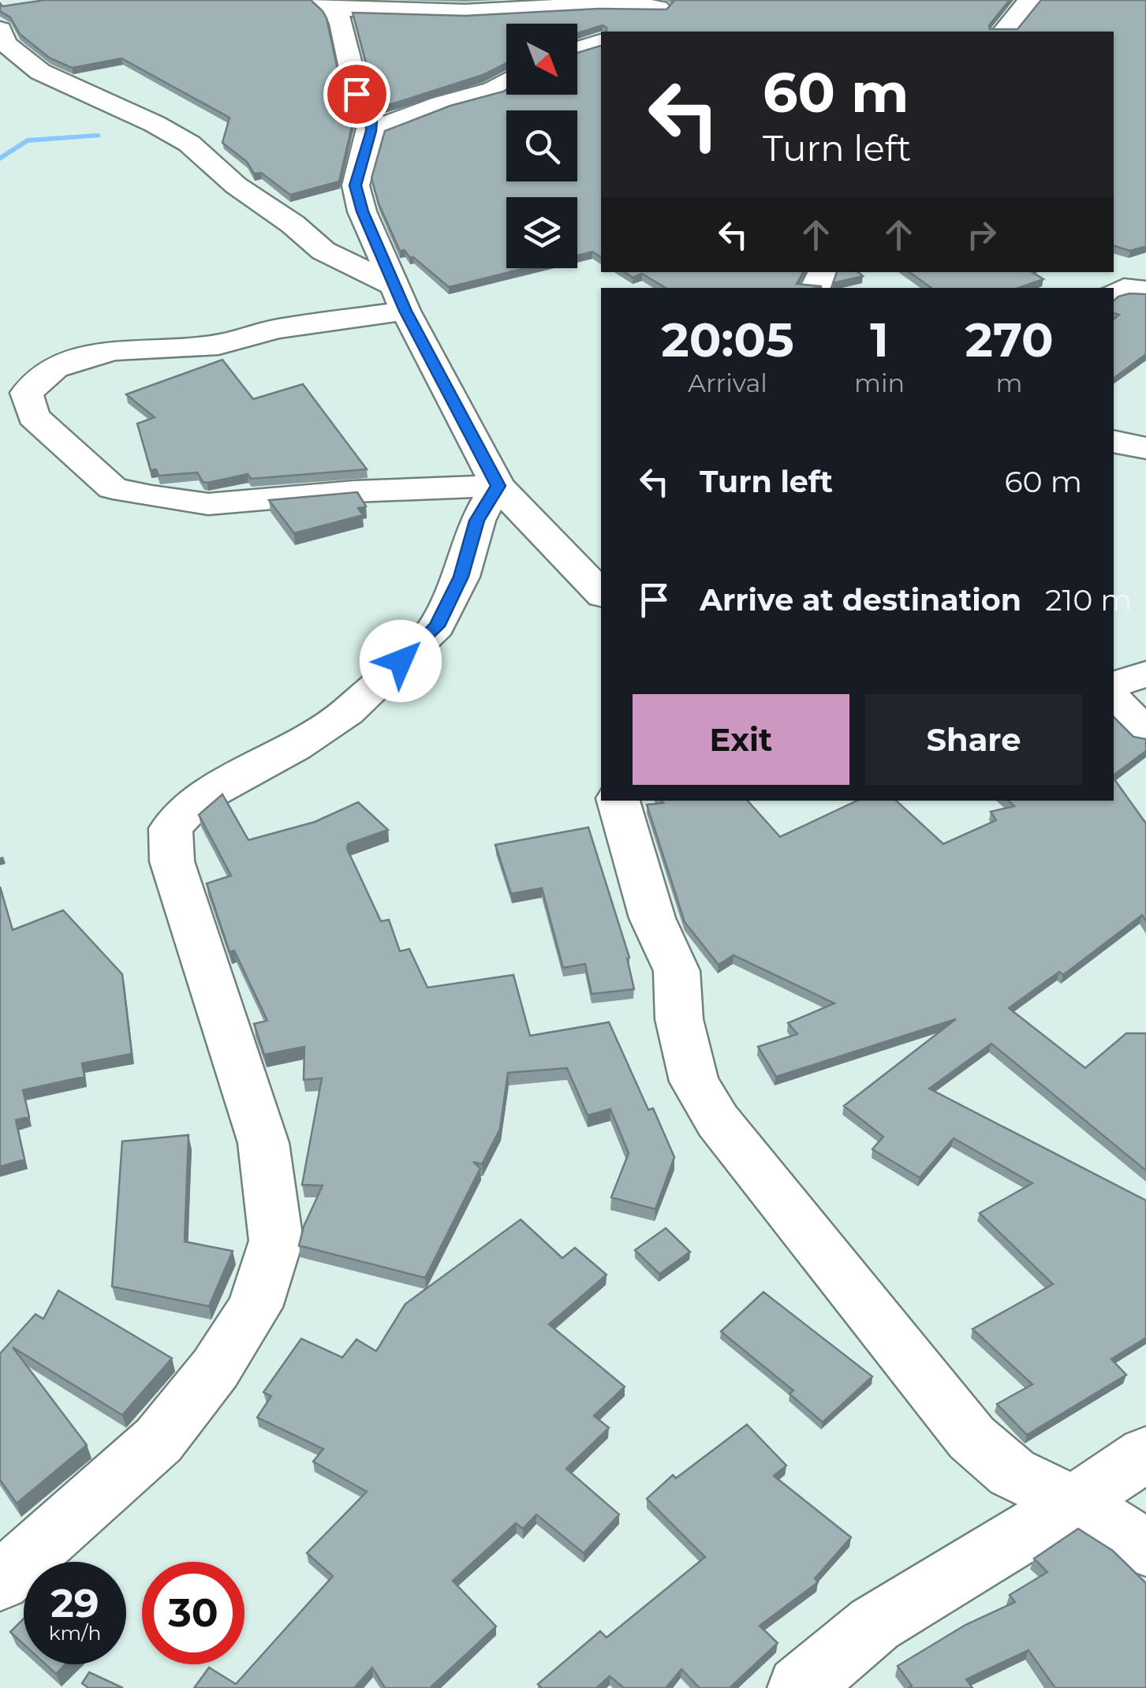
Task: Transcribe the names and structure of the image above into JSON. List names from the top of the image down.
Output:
{
  "north": "bottom right",
  "page": {
    "turn": ["60 m", "Turn left"],
    "eta": [
      "20:05",
      "Arrival",
      "1",
      "min",
      "270",
      "m"
    ],
    "list": [
      {
        "name": "Turn left",
        "value": "60 m"
      },
      {
        "name": "Arrive at destination",
        "value": "210 m"
      }
    ],
    "buttons": ["Exit", "Share"],
    "speed": "29 km/h",
    "limit": "30"
  }
}
